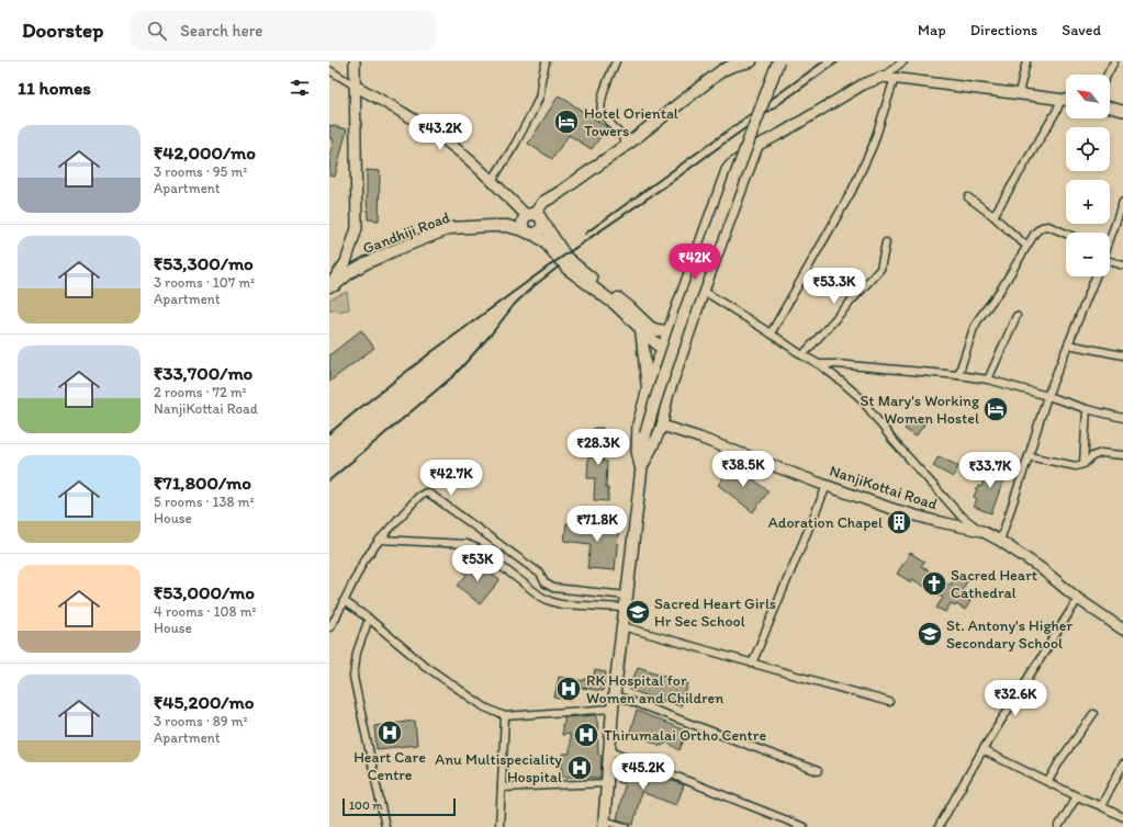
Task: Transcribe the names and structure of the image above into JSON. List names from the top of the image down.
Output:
{
  "streets": {
    "main road": ["Gandhiji Road"],
    "street": ["NanjiKottai Road"]
  },
  "places": {
    "hotel": ["Hotel Oriental Towers", "St Mary's Working Women Hostel"],
    "building": ["Adoration Chapel"],
    "church": ["Sacred Heart Cathedral"],
    "school or university": ["Sacred Heart Girls Hr Sec School", "St. Antony's Higher Secondary School"],
    "hospital": [
      "RK Hospital for Women and Children",
      "Heart Care Centre",
      "Thirumalai Ortho Centre",
      "Anu Multispeciality Hospital"
    ]
  },
  "scale_bar": "100 m",
  "north": "top left",
  "page": {
    "header": "Doorstep",
    "search": "Search here",
    "nav": ["Map", "Directions", "Saved"],
    "heading": "11 homes",
    "map_buttons": ["+", "−"],
    "list": [
      {
        "name": "₹42,000/mo",
        "note": "3 rooms · 95 m² · Apartment"
      },
      {
        "name": "₹53,300/mo",
        "note": "3 rooms · 107 m² · Apartment"
      },
      {
        "name": "₹33,700/mo",
        "note": "2 rooms · 72 m² · NanjiKottai Road"
      },
      {
        "name": "₹71,800/mo",
        "note": "5 rooms · 138 m² · House"
      },
      {
        "name": "₹53,000/mo",
        "note": "4 rooms · 108 m² · House"
      },
      {
        "name": "₹45,200/mo",
        "note": "3 rooms · 89 m² · Apartment"
      }
    ],
    "price": [
      "₹43.2K",
      "₹42K",
      "₹53.3K",
      "₹28.3K",
      "₹38.5K",
      "₹33.7K",
      "₹42.7K",
      "₹71.8K",
      "₹53K",
      "₹32.6K",
      "₹45.2K"
    ],
    "scale": "100 m"
  }
}
